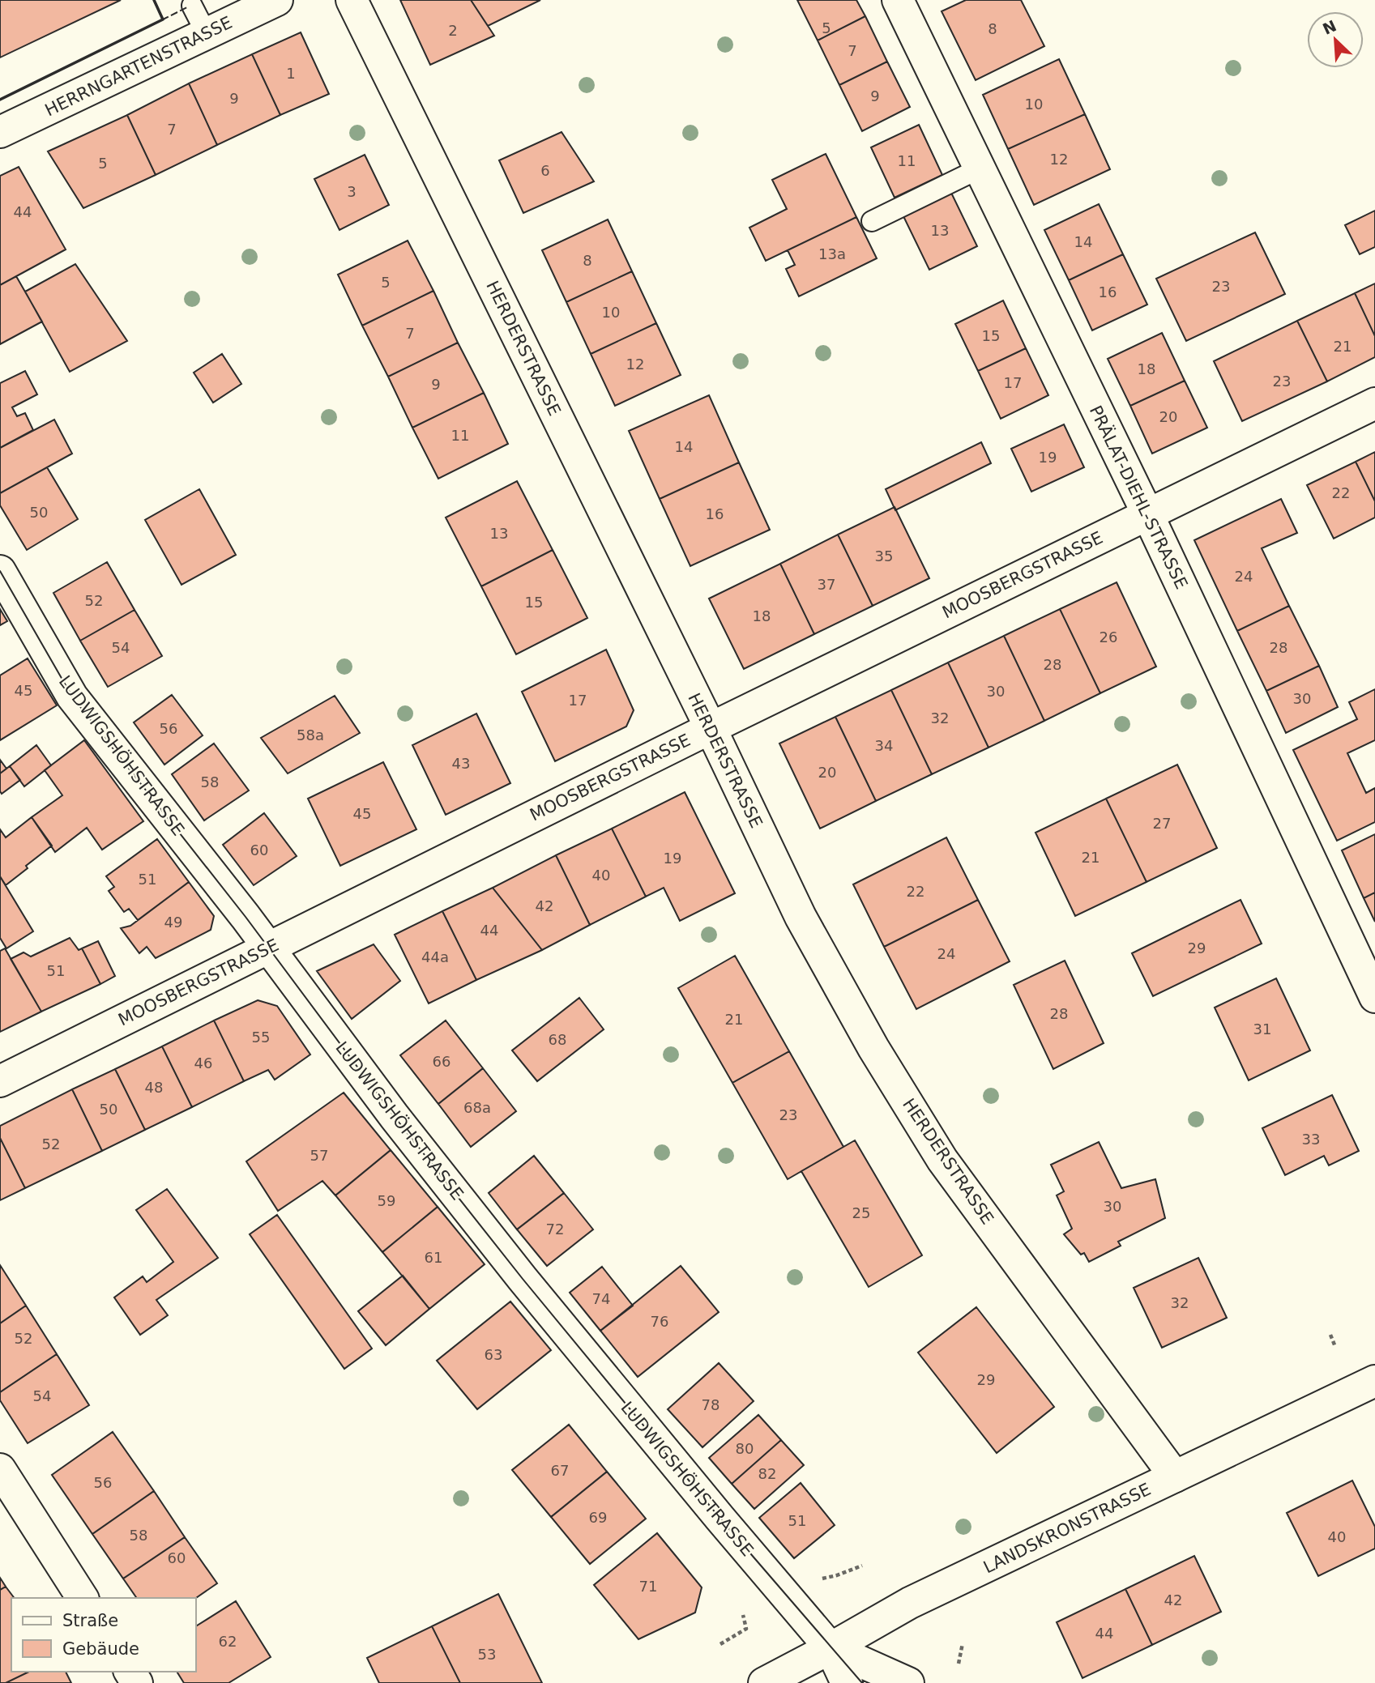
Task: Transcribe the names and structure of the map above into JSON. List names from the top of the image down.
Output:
{
  "streets": {
    "street": [
      "HERRNGARTENSTRASSE",
      "HERDERSTRASSE",
      "PRÄLAT-DIEHL-STRASSE",
      "MOOSBERGSTRASSE",
      "LUDWIGSHÖHSTRASSE",
      "LANDSKRONSTRASSE"
    ]
  },
  "crossings": [
    ["HERDERSTRASSE", "MOOSBERGSTRASSE"],
    ["HERDERSTRASSE", "LANDSKRONSTRASSE"],
    ["PRÄLAT-DIEHL-STRASSE", "MOOSBERGSTRASSE"],
    ["MOOSBERGSTRASSE", "LUDWIGSHÖHSTRASSE"],
    ["LUDWIGSHÖHSTRASSE", "LANDSKRONSTRASSE"]
  ],
  "house_numbers": [
    "5",
    "8",
    "2",
    "7",
    "1",
    "9",
    "9",
    "10",
    "7",
    "12",
    "11",
    "5",
    "6",
    "3",
    "44",
    "13",
    "14",
    "13a",
    "8",
    "5",
    "23",
    "16",
    "10",
    "7",
    "15",
    "21",
    "12",
    "18",
    "23",
    "17",
    "9",
    "20",
    "11",
    "14",
    "19",
    "22",
    "50",
    "16",
    "13",
    "35",
    "24",
    "37",
    "52",
    "15",
    "18",
    "26",
    "54",
    "28",
    "28",
    "45",
    "30",
    "30",
    "17",
    "32",
    "56",
    "58a",
    "34",
    "43",
    "20",
    "58",
    "45",
    "27",
    "60",
    "21",
    "19",
    "40",
    "51",
    "22",
    "42",
    "49",
    "44",
    "29",
    "24",
    "44a",
    "51",
    "28",
    "21",
    "31",
    "55",
    "68",
    "66",
    "46",
    "48",
    "68a",
    "50",
    "23",
    "33",
    "52",
    "57",
    "59",
    "30",
    "25",
    "72",
    "61",
    "74",
    "32",
    "76",
    "52",
    "63",
    "29",
    "54",
    "78",
    "80",
    "67",
    "82",
    "56",
    "69",
    "51",
    "58",
    "40",
    "60",
    "71",
    "42",
    "44",
    "62",
    "53"
  ],
  "legend": ["Straße", "Gebäude"],
  "north": "top left"
}
